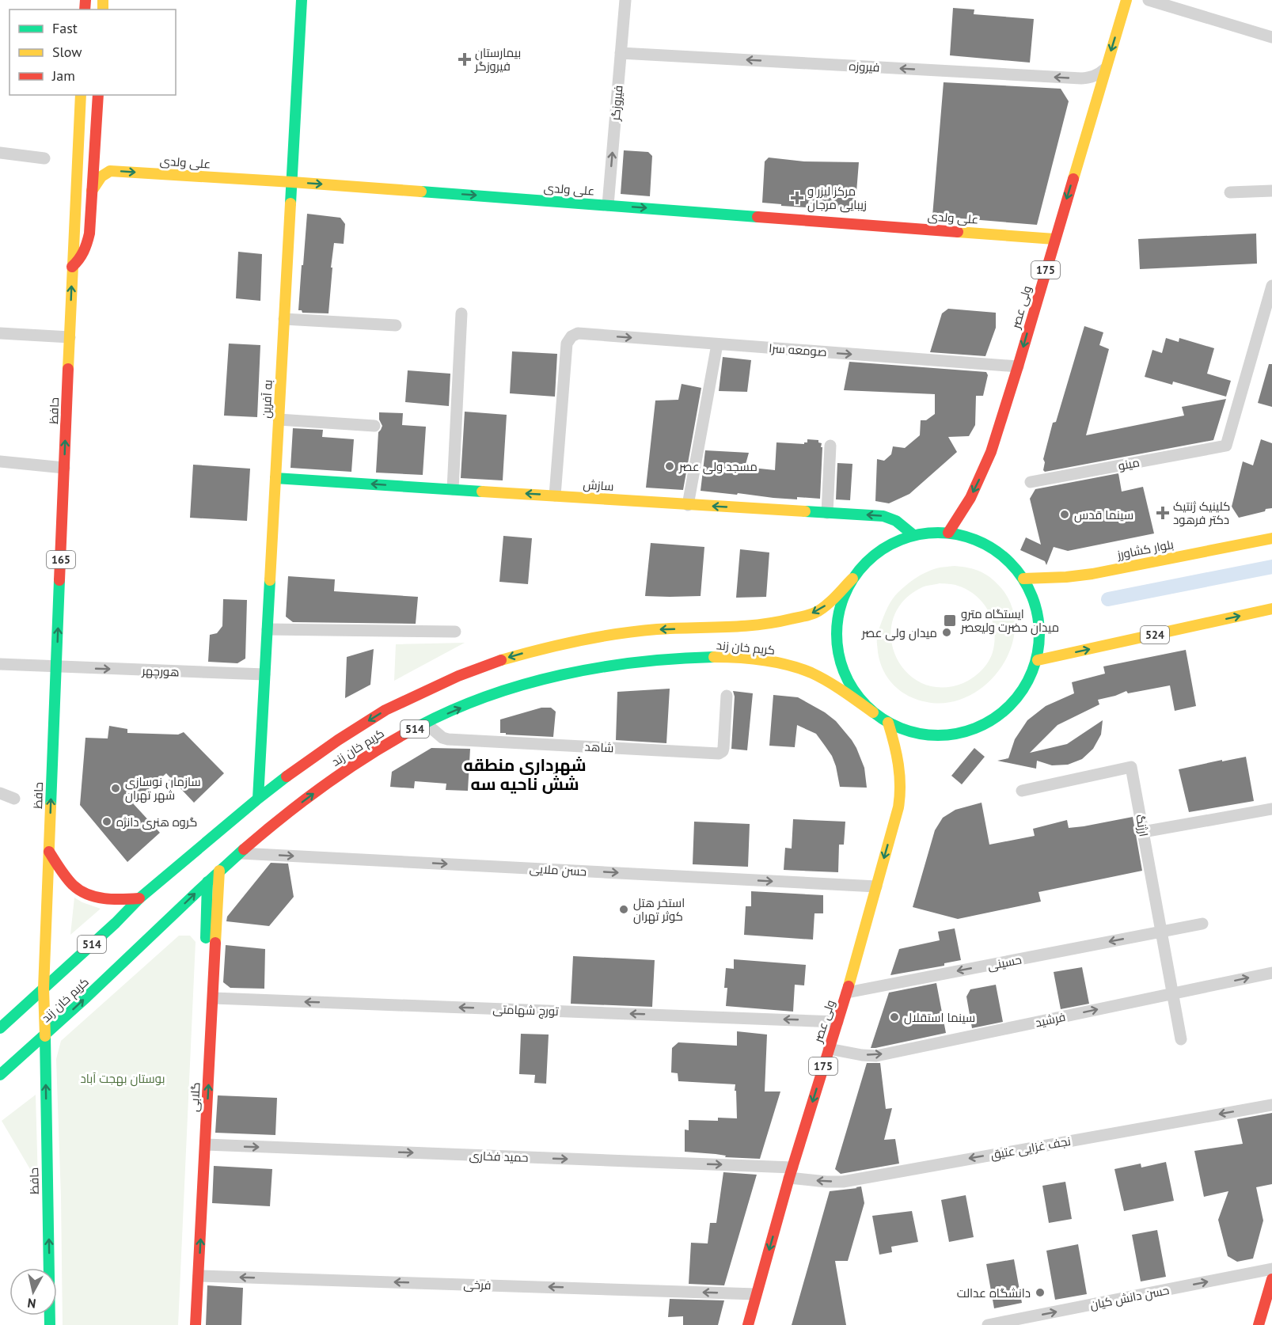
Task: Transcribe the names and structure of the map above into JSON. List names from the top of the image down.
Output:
{
  "streets": {
    "main road": [
      "علی ولدی",
      "175",
      "ولی عصر",
      "به آفرین",
      "حافظ",
      "سازش",
      "بلوار کشاورز",
      "165",
      "524",
      "کریم خان زند",
      "514",
      "گلابی"
    ],
    "street": [
      "فیروزه",
      "فیروزگر",
      "صومعه سرا",
      "مینو",
      "هورچهر",
      "شاهد",
      "ارژنگ",
      "حسن ملایی",
      "حسینی",
      "تورج شهامتی",
      "فرشید",
      "نجف غزایی عتیق",
      "حمید فخاری",
      "فرخی",
      "حسن دانش کیان"
    ]
  },
  "crossings": [
    ["فیروزه", "فیروزگر"],
    ["فیروزه", "ولی عصر"],
    ["فیروزگر", "علی ولدی"],
    ["علی ولدی", "ولی عصر"],
    ["علی ولدی", "به آفرین"],
    ["ولی عصر", "صومعه سرا"],
    ["ولی عصر", "حسن ملایی"],
    ["ولی عصر", "حسینی"],
    ["ولی عصر", "تورج شهامتی"],
    ["ولی عصر", "فرشید"],
    ["ولی عصر", "نجف غزایی عتیق"],
    ["ولی عصر", "حمید فخاری"],
    ["ولی عصر", "فرخی"],
    ["صومعه سرا", "سازش"],
    ["به آفرین", "سازش"],
    ["به آفرین", "کریم خان زند"],
    ["به آفرین", "هورچهر"],
    ["حافظ", "کریم خان زند"],
    ["حافظ", "هورچهر"],
    ["کریم خان زند", "شاهد"],
    ["کریم خان زند", "حسن ملایی"],
    ["کریم خان زند", "گلابی"],
    ["ارژنگ", "حسینی"],
    ["ارژنگ", "فرشید"],
    ["تورج شهامتی", "گلابی"],
    ["گلابی", "حمید فخاری"],
    ["گلابی", "فرخی"],
    ["نجف غزایی عتیق", "حمید فخاری"]
  ],
  "one_way": [
    "فیروزه",
    "فیروزگر",
    "علی ولدی",
    "ولی عصر",
    "حافظ",
    "سازش",
    "هورچهر",
    "حسن ملایی",
    "حسینی",
    "تورج شهامتی",
    "فرشید",
    "نجف غزایی عتیق",
    "حمید فخاری",
    "فرخی",
    "حسن دانش کیان"
  ],
  "districts": ["شهرداری منطقه شش ناحیه سه"],
  "parks": ["بوستان بهجت آباد"],
  "places": {
    "health": ["بیمارستان فیروزگر", "مرکز لیزر و زیبایی مرجان", "کلینیک ژنتیک دکتر فرهود"],
    "other": [
      "مسجد ولی عصر",
      "سینما قدس",
      "میدان ولی عصر",
      "سازمان نوسازی شهر تهران",
      "گروه هنری دانژه",
      "استخر هتل کوثر تهران",
      "سینما استقلال",
      "دانشگاه عدالت"
    ],
    "transit": ["ایستگاه مترو میدان حضرت ولیعصر"]
  },
  "legend": ["Fast", "Slow", "Jam"],
  "north": "bottom"
}
